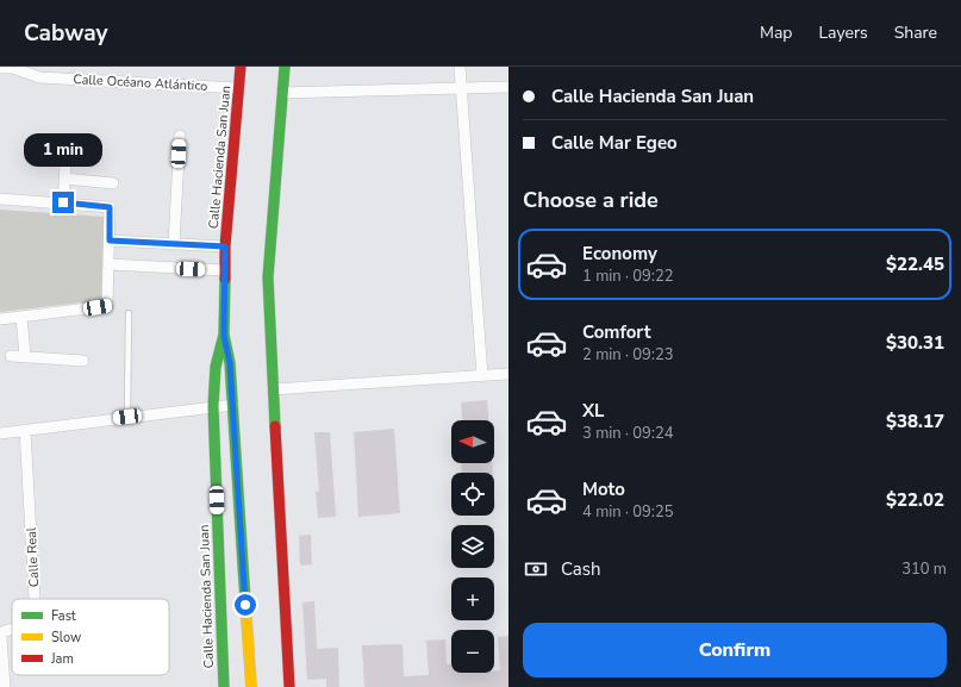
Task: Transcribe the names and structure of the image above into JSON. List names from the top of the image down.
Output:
{
  "streets": {
    "main road": ["Calle Hacienda San Juan"],
    "street": ["Calle Océano Atlántico", "Calle Real"]
  },
  "crossings": [
    ["Calle Océano Atlántico", "Calle Hacienda San Juan"]
  ],
  "legend": ["Fast", "Slow", "Jam"],
  "north": "left",
  "page": {
    "header": "Cabway",
    "nav": ["Map", "Layers", "Share"],
    "banner": ["Calle Hacienda San Juan", "Calle Mar Egeo"],
    "bubble": "1 min",
    "heading": "Choose a ride",
    "list": [
      {
        "name": "Economy",
        "note": "1 min · 09:22",
        "value": "$22.45"
      },
      {
        "name": "Comfort",
        "note": "2 min · 09:23",
        "value": "$30.31"
      },
      {
        "name": "XL",
        "note": "3 min · 09:24",
        "value": "$38.17"
      },
      {
        "name": "Moto",
        "note": "4 min · 09:25",
        "value": "$22.02"
      }
    ],
    "map_buttons": ["+", "−"],
    "pay": ["Cash", "310 m"],
    "buttons": "Confirm"
  }
}
